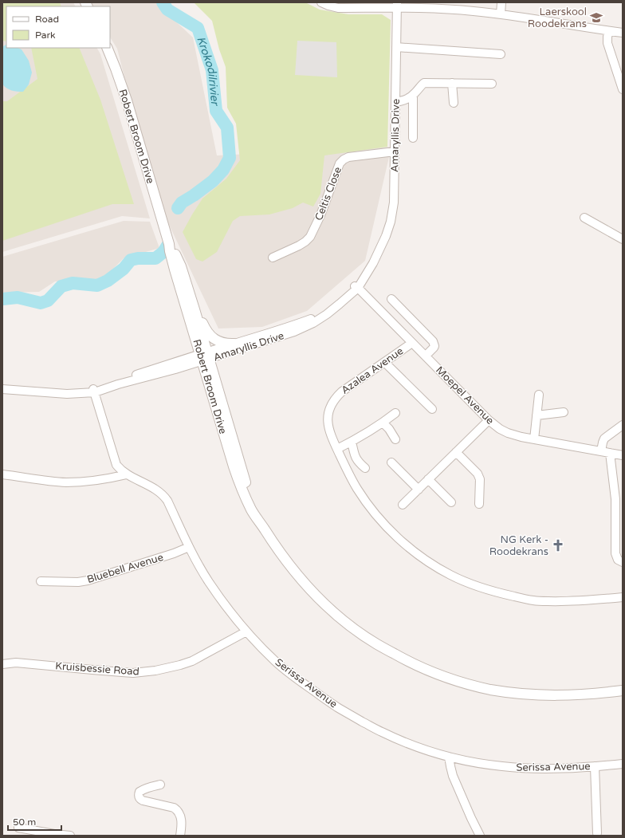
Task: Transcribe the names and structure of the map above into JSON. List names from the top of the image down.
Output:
{
  "streets": {
    "street": [
      "Amaryllis Drive",
      "Robert Broom Drive",
      "Celtis Close",
      "Azalea Avenue",
      "Moepel Avenue",
      "Bluebell Avenue",
      "Kruisbessie Road",
      "Serissa Avenue"
    ]
  },
  "crossings": [
    ["Amaryllis Drive", "Robert Broom Drive"],
    ["Amaryllis Drive", "Celtis Close"],
    ["Amaryllis Drive", "Moepel Avenue"],
    ["Amaryllis Drive", "Serissa Avenue"],
    ["Azalea Avenue", "Moepel Avenue"],
    ["Bluebell Avenue", "Serissa Avenue"],
    ["Kruisbessie Road", "Serissa Avenue"]
  ],
  "water": ["Krokodilrivier"],
  "places": {
    "school or university": ["Laerskool Roodekrans"],
    "church": ["NG Kerk - Roodekrans"]
  },
  "legend": ["Road", "Park"],
  "scale_bar": "50 m"
}
